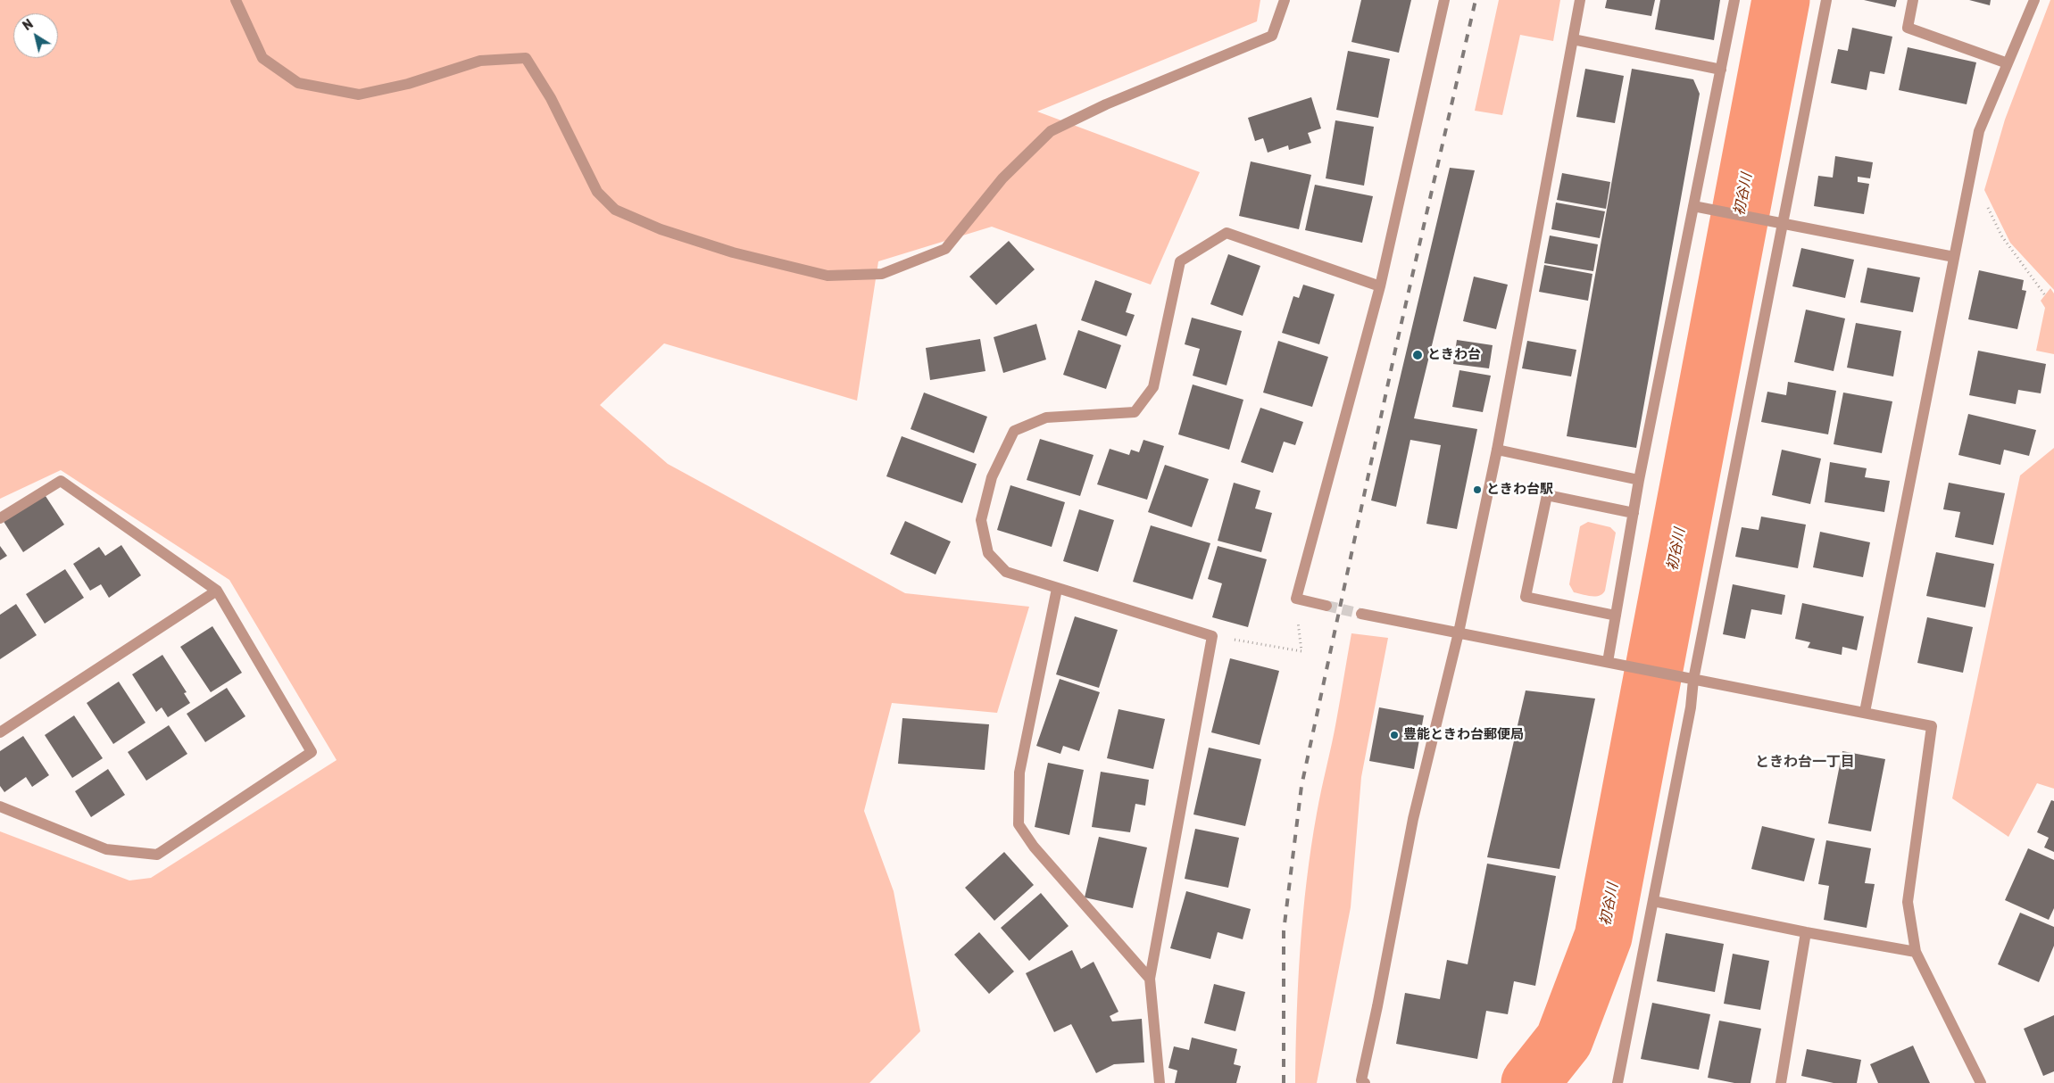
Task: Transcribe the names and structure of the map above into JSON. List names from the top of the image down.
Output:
{
  "districts": ["ときわ台一丁目"],
  "water": ["初谷川"],
  "places": ["ときわ台", "ときわ台駅", "豊能ときわ台郵便局"],
  "north": "top left"
}
